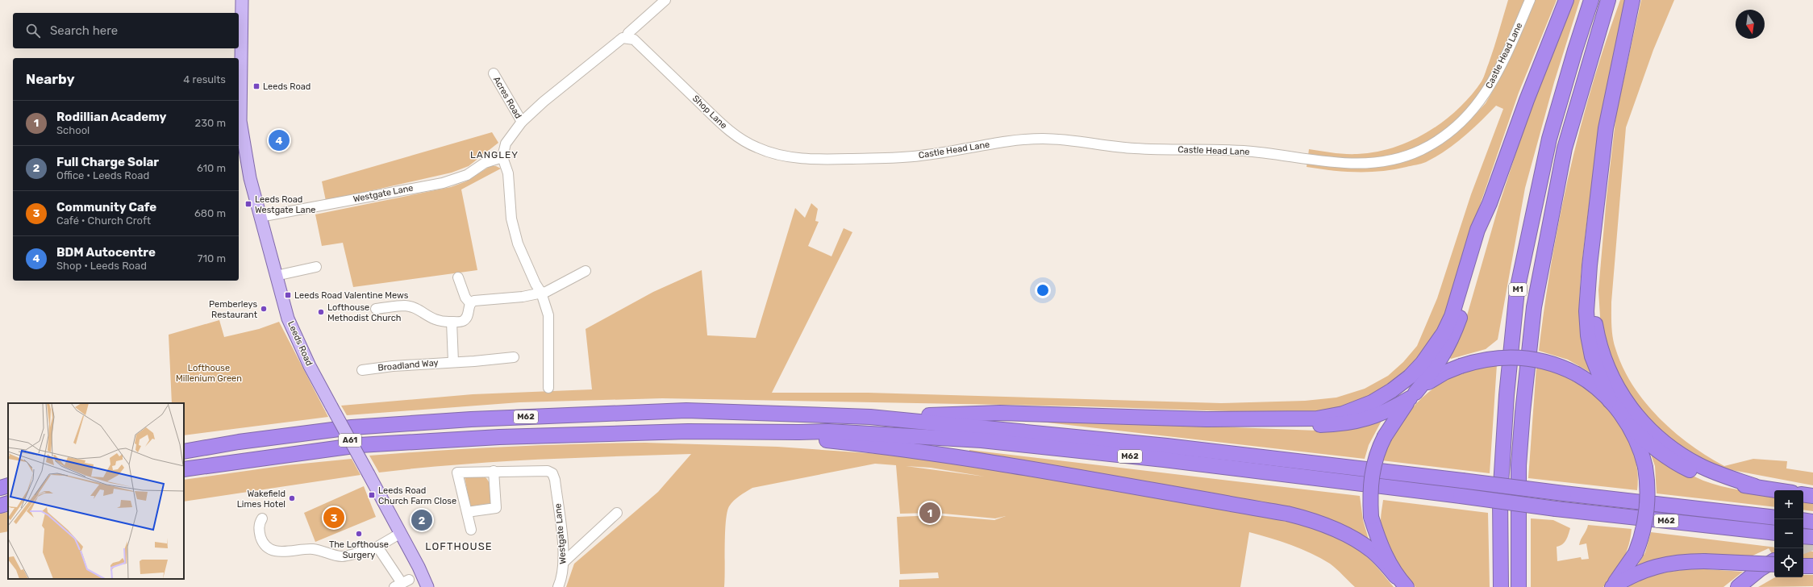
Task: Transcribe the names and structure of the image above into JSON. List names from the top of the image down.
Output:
{
  "streets": {
    "highway": ["M1", "M62"],
    "main road": ["Leeds Road", "A61"],
    "street": [
      "Castle Head Lane",
      "Acres Road",
      "Shop Lane",
      "Westgate Lane",
      "Broadland Way"
    ]
  },
  "crossings": [
    ["Castle Head Lane", "Shop Lane"],
    ["Westgate Lane", "Leeds Road"]
  ],
  "districts": ["LANGLEY", "LOFTHOUSE"],
  "parks": ["Lofthouse Millenium Green"],
  "places": {
    "transit": [
      "Leeds Road",
      "Leeds Road Westgate Lane",
      "Leeds Road Valentine Mews",
      "Leeds Road Church Farm Close"
    ],
    "other": [
      "Pemberleys Restaurant",
      "Lofthouse Methodist Church",
      "Wakefield Limes Hotel",
      "The Lofthouse Surgery"
    ]
  },
  "north": "bottom",
  "page": {
    "search": "Search here",
    "heading": ["Nearby", "4 results"],
    "list": [
      {
        "mark": "1",
        "name": "Rodillian Academy",
        "note": "School",
        "value": "230 m"
      },
      {
        "mark": "2",
        "name": "Full Charge Solar",
        "note": "Office · Leeds Road",
        "value": "610 m"
      },
      {
        "mark": "3",
        "name": "Community Cafe",
        "note": "Café · Church Croft",
        "value": "680 m"
      },
      {
        "mark": "4",
        "name": "BDM Autocentre",
        "note": "Shop · Leeds Road",
        "value": "710 m"
      }
    ],
    "pins": [
      "4",
      "1",
      "3",
      "2"
    ],
    "map_buttons": ["+", "−"]
  }
}
